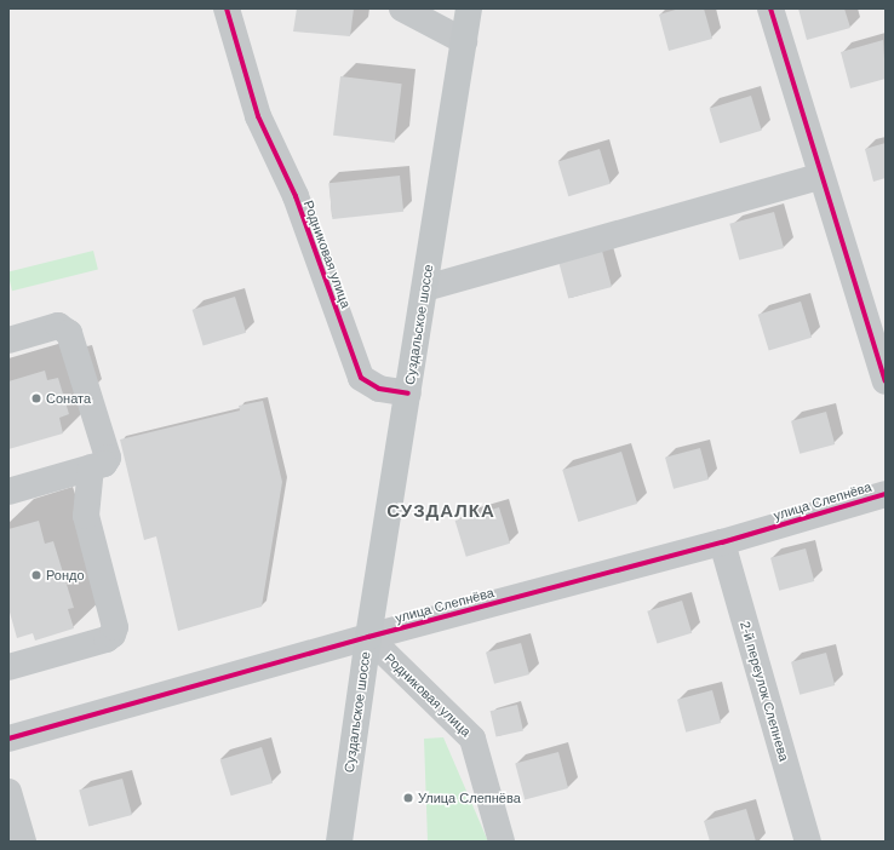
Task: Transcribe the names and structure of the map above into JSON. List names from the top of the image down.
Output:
{
  "streets": {
    "main road": ["Суздальское шоссе"],
    "street": ["Родниковая улица", "улица Слепнёва", "2-й переулок Слепнева"]
  },
  "crossings": [
    ["Родниковая улица", "Суздальское шоссе"],
    ["Родниковая улица", "улица Слепнёва"],
    ["Суздальское шоссе", "улица Слепнёва"],
    ["улица Слепнёва", "2-й переулок Слепнева"]
  ],
  "districts": ["СУЗДАЛКА"],
  "places": ["Соната", "Рондо", "Улица Слепнёва"]
}
